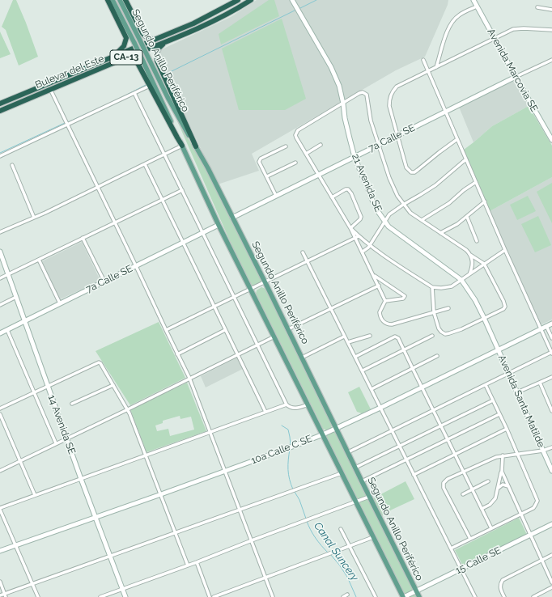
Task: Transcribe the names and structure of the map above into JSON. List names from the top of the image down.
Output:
{
  "streets": {
    "highway": ["CA-13", "Bulevar del Este"],
    "main road": ["Segundo Anillo Periférico"],
    "street": [
      "Avenida Marcovia SE",
      "7a Calle SE",
      "21 Avenida SE",
      "Avenida Santa Matilde",
      "14 Avenida SE",
      "10a Calle C SE",
      "15 Calle SE"
    ]
  },
  "crossings": [
    ["Segundo Anillo Periférico", "7a Calle SE"],
    ["Segundo Anillo Periférico", "10a Calle C SE"],
    ["Segundo Anillo Periférico", "15 Calle SE"],
    ["Avenida Marcovia SE", "7a Calle SE"],
    ["7a Calle SE", "21 Avenida SE"],
    ["7a Calle SE", "14 Avenida SE"],
    ["21 Avenida SE", "Avenida Santa Matilde"],
    ["21 Avenida SE", "10a Calle C SE"],
    ["Avenida Santa Matilde", "10a Calle C SE"],
    ["14 Avenida SE", "10a Calle C SE"]
  ],
  "water": ["Canal Suncery"]
}
